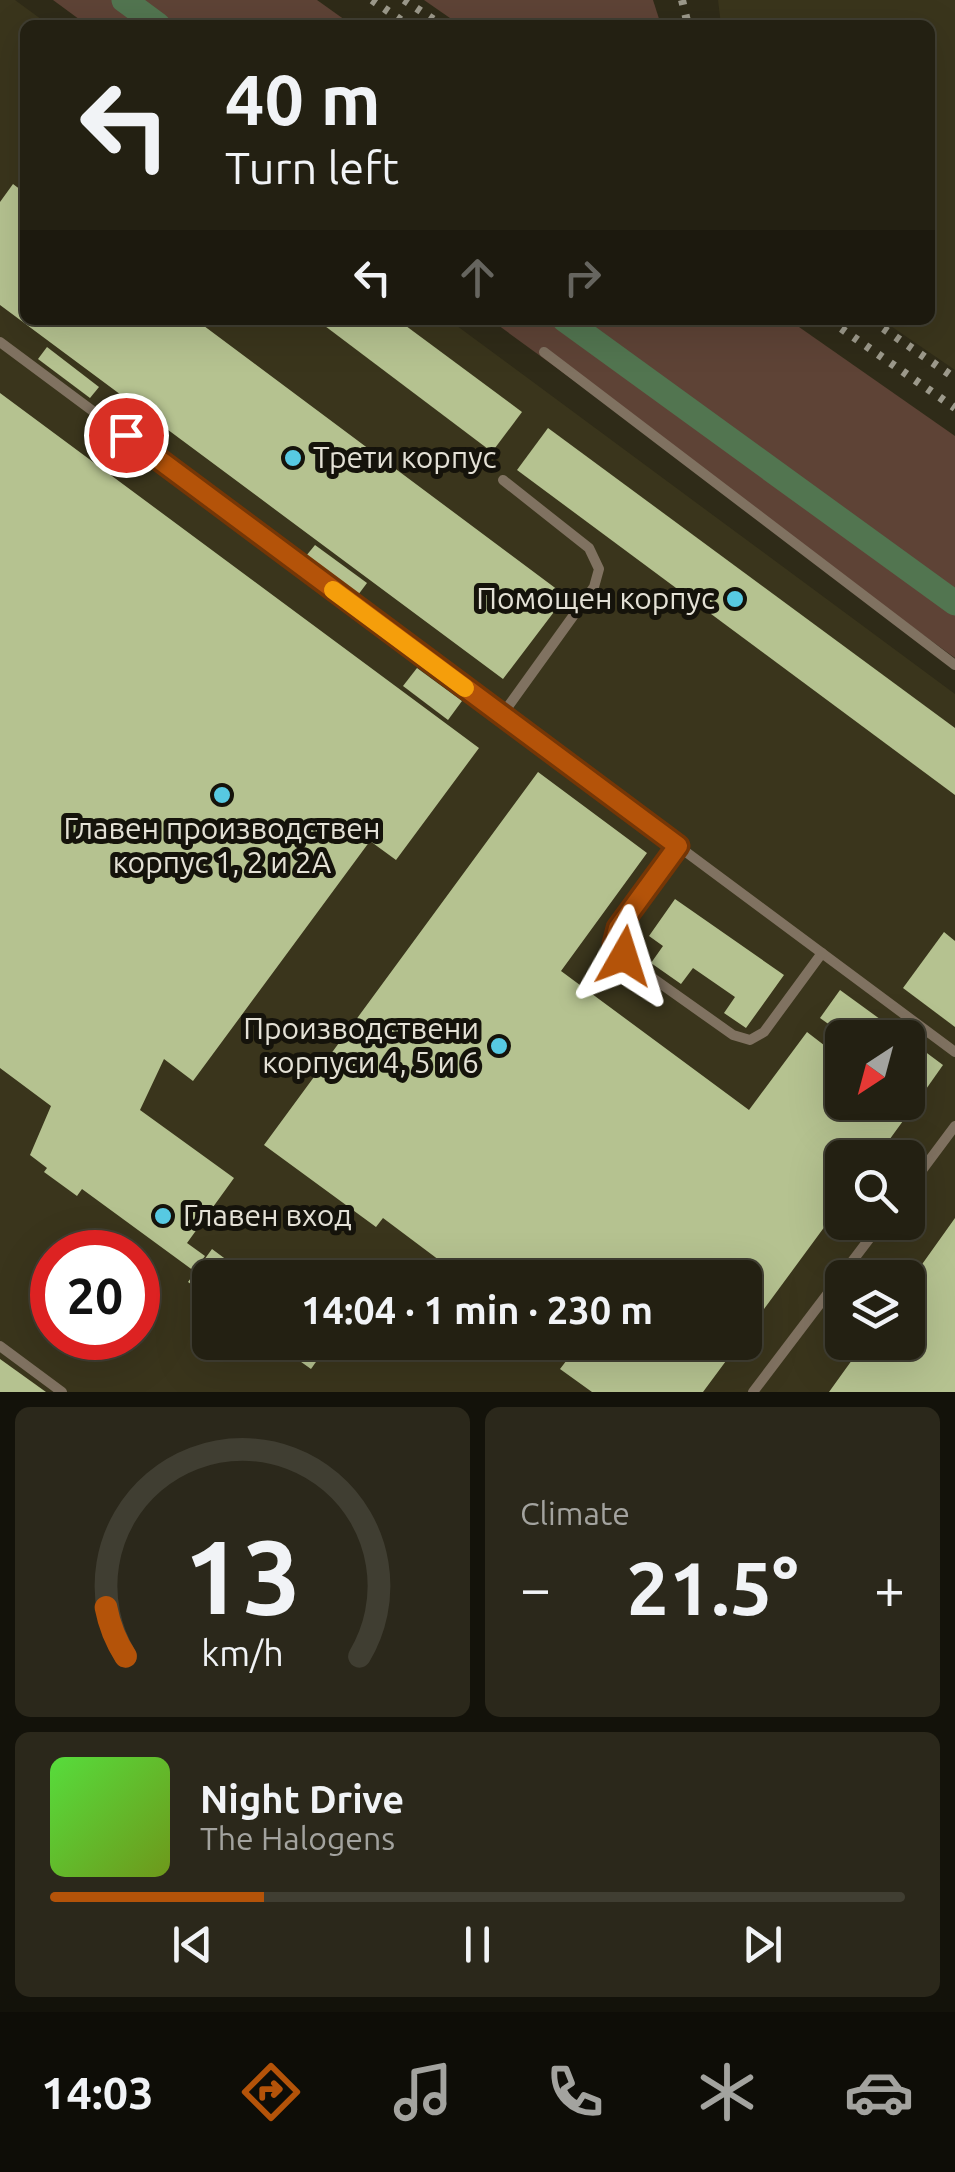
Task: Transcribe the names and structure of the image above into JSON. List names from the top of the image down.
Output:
{
  "places": [
    "Трети корпус",
    "Помощен корпус",
    "Главен производствен корпус 1, 2 и 2А",
    "Производствени корпуси 4, 5 и 6",
    "Главен вход"
  ],
  "north": "bottom left",
  "page": {
    "turn": ["40 m", "Turn left"],
    "limit": "20",
    "trip": "14:04 · 1 min · 230 m",
    "tile": "Climate",
    "heat": ["−", "21.5°", "+"],
    "song": ["Night Drive", "The Halogens"],
    "tabs": "14:03",
    "gauge": ["13", "km/h"]
  }
}
